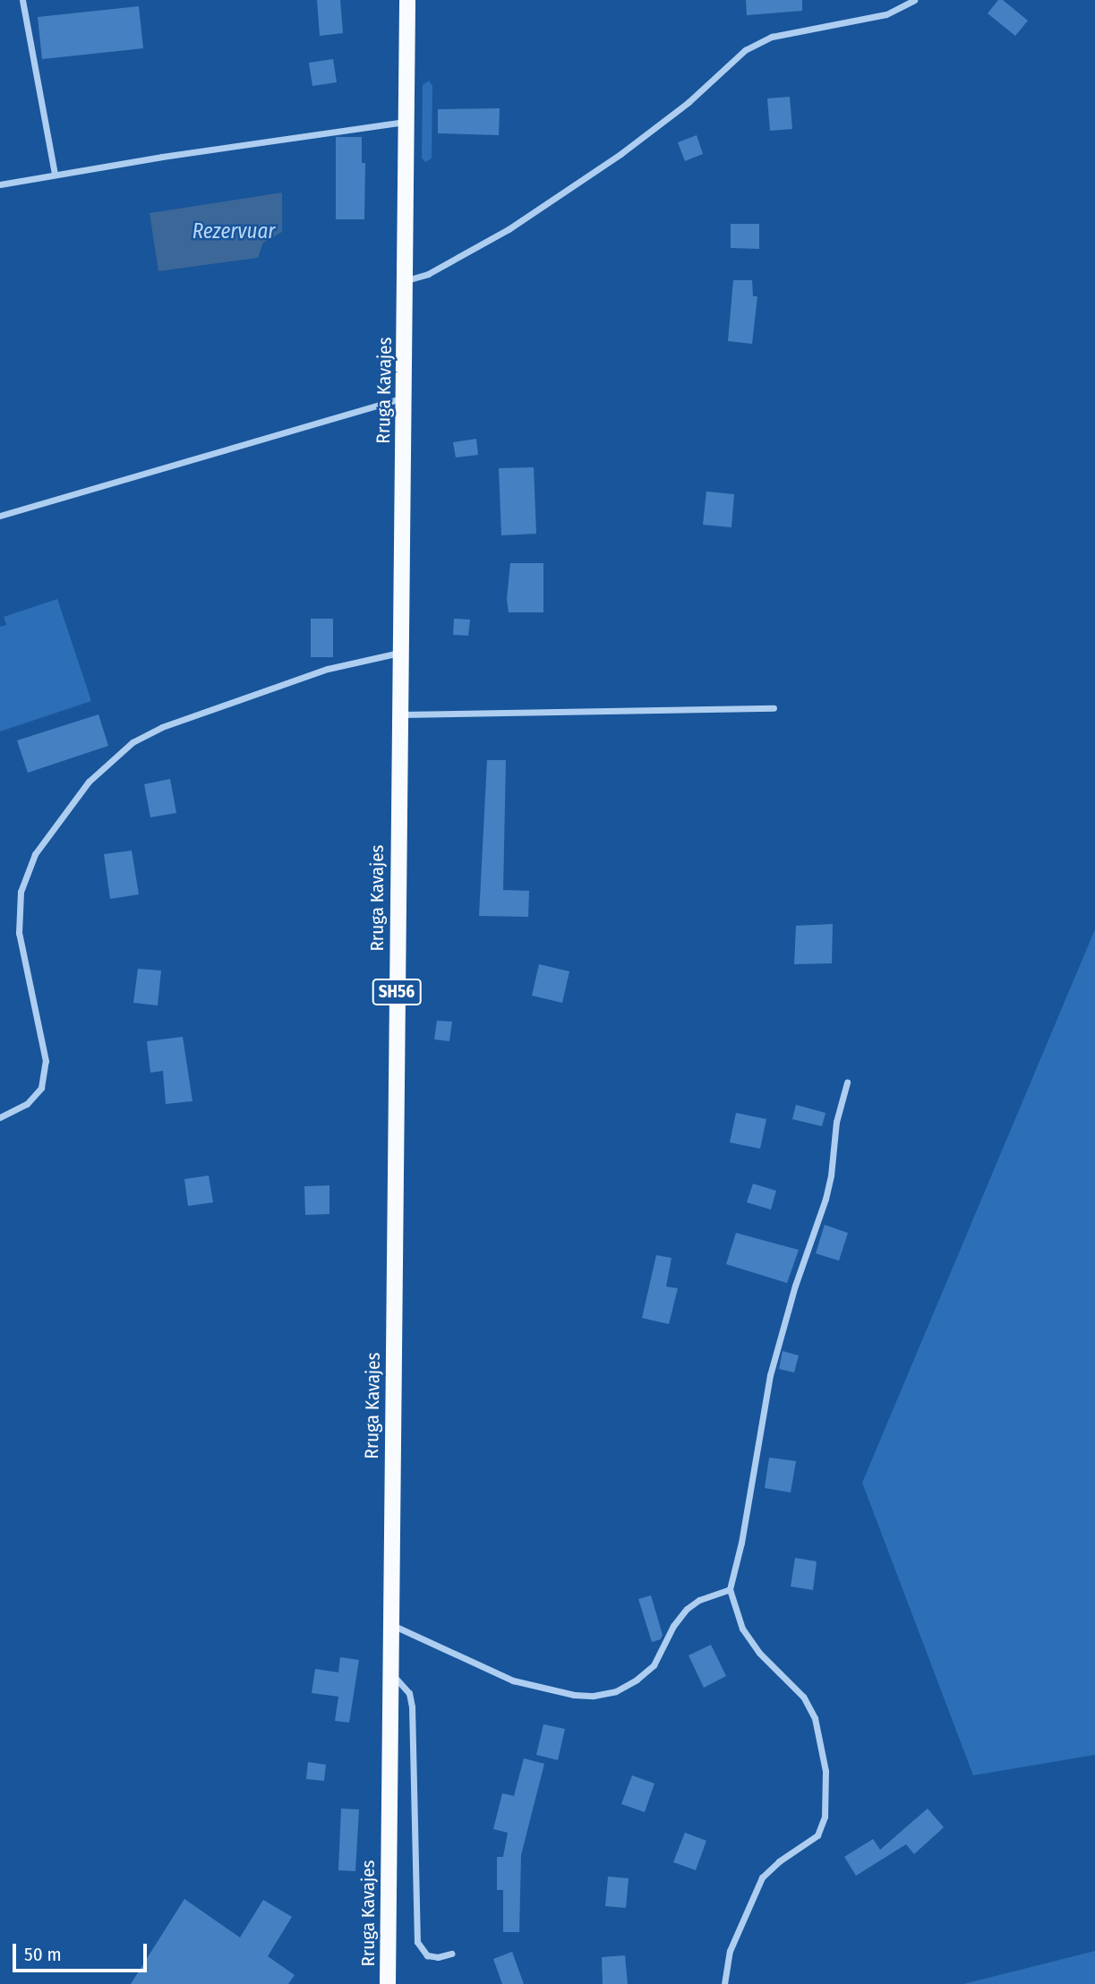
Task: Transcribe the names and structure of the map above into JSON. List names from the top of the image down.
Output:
{
  "streets": {
    "main road": ["Rruga Kavajes", "SH56"]
  },
  "water": ["Rezervuar"],
  "scale_bar": "50 m"
}
